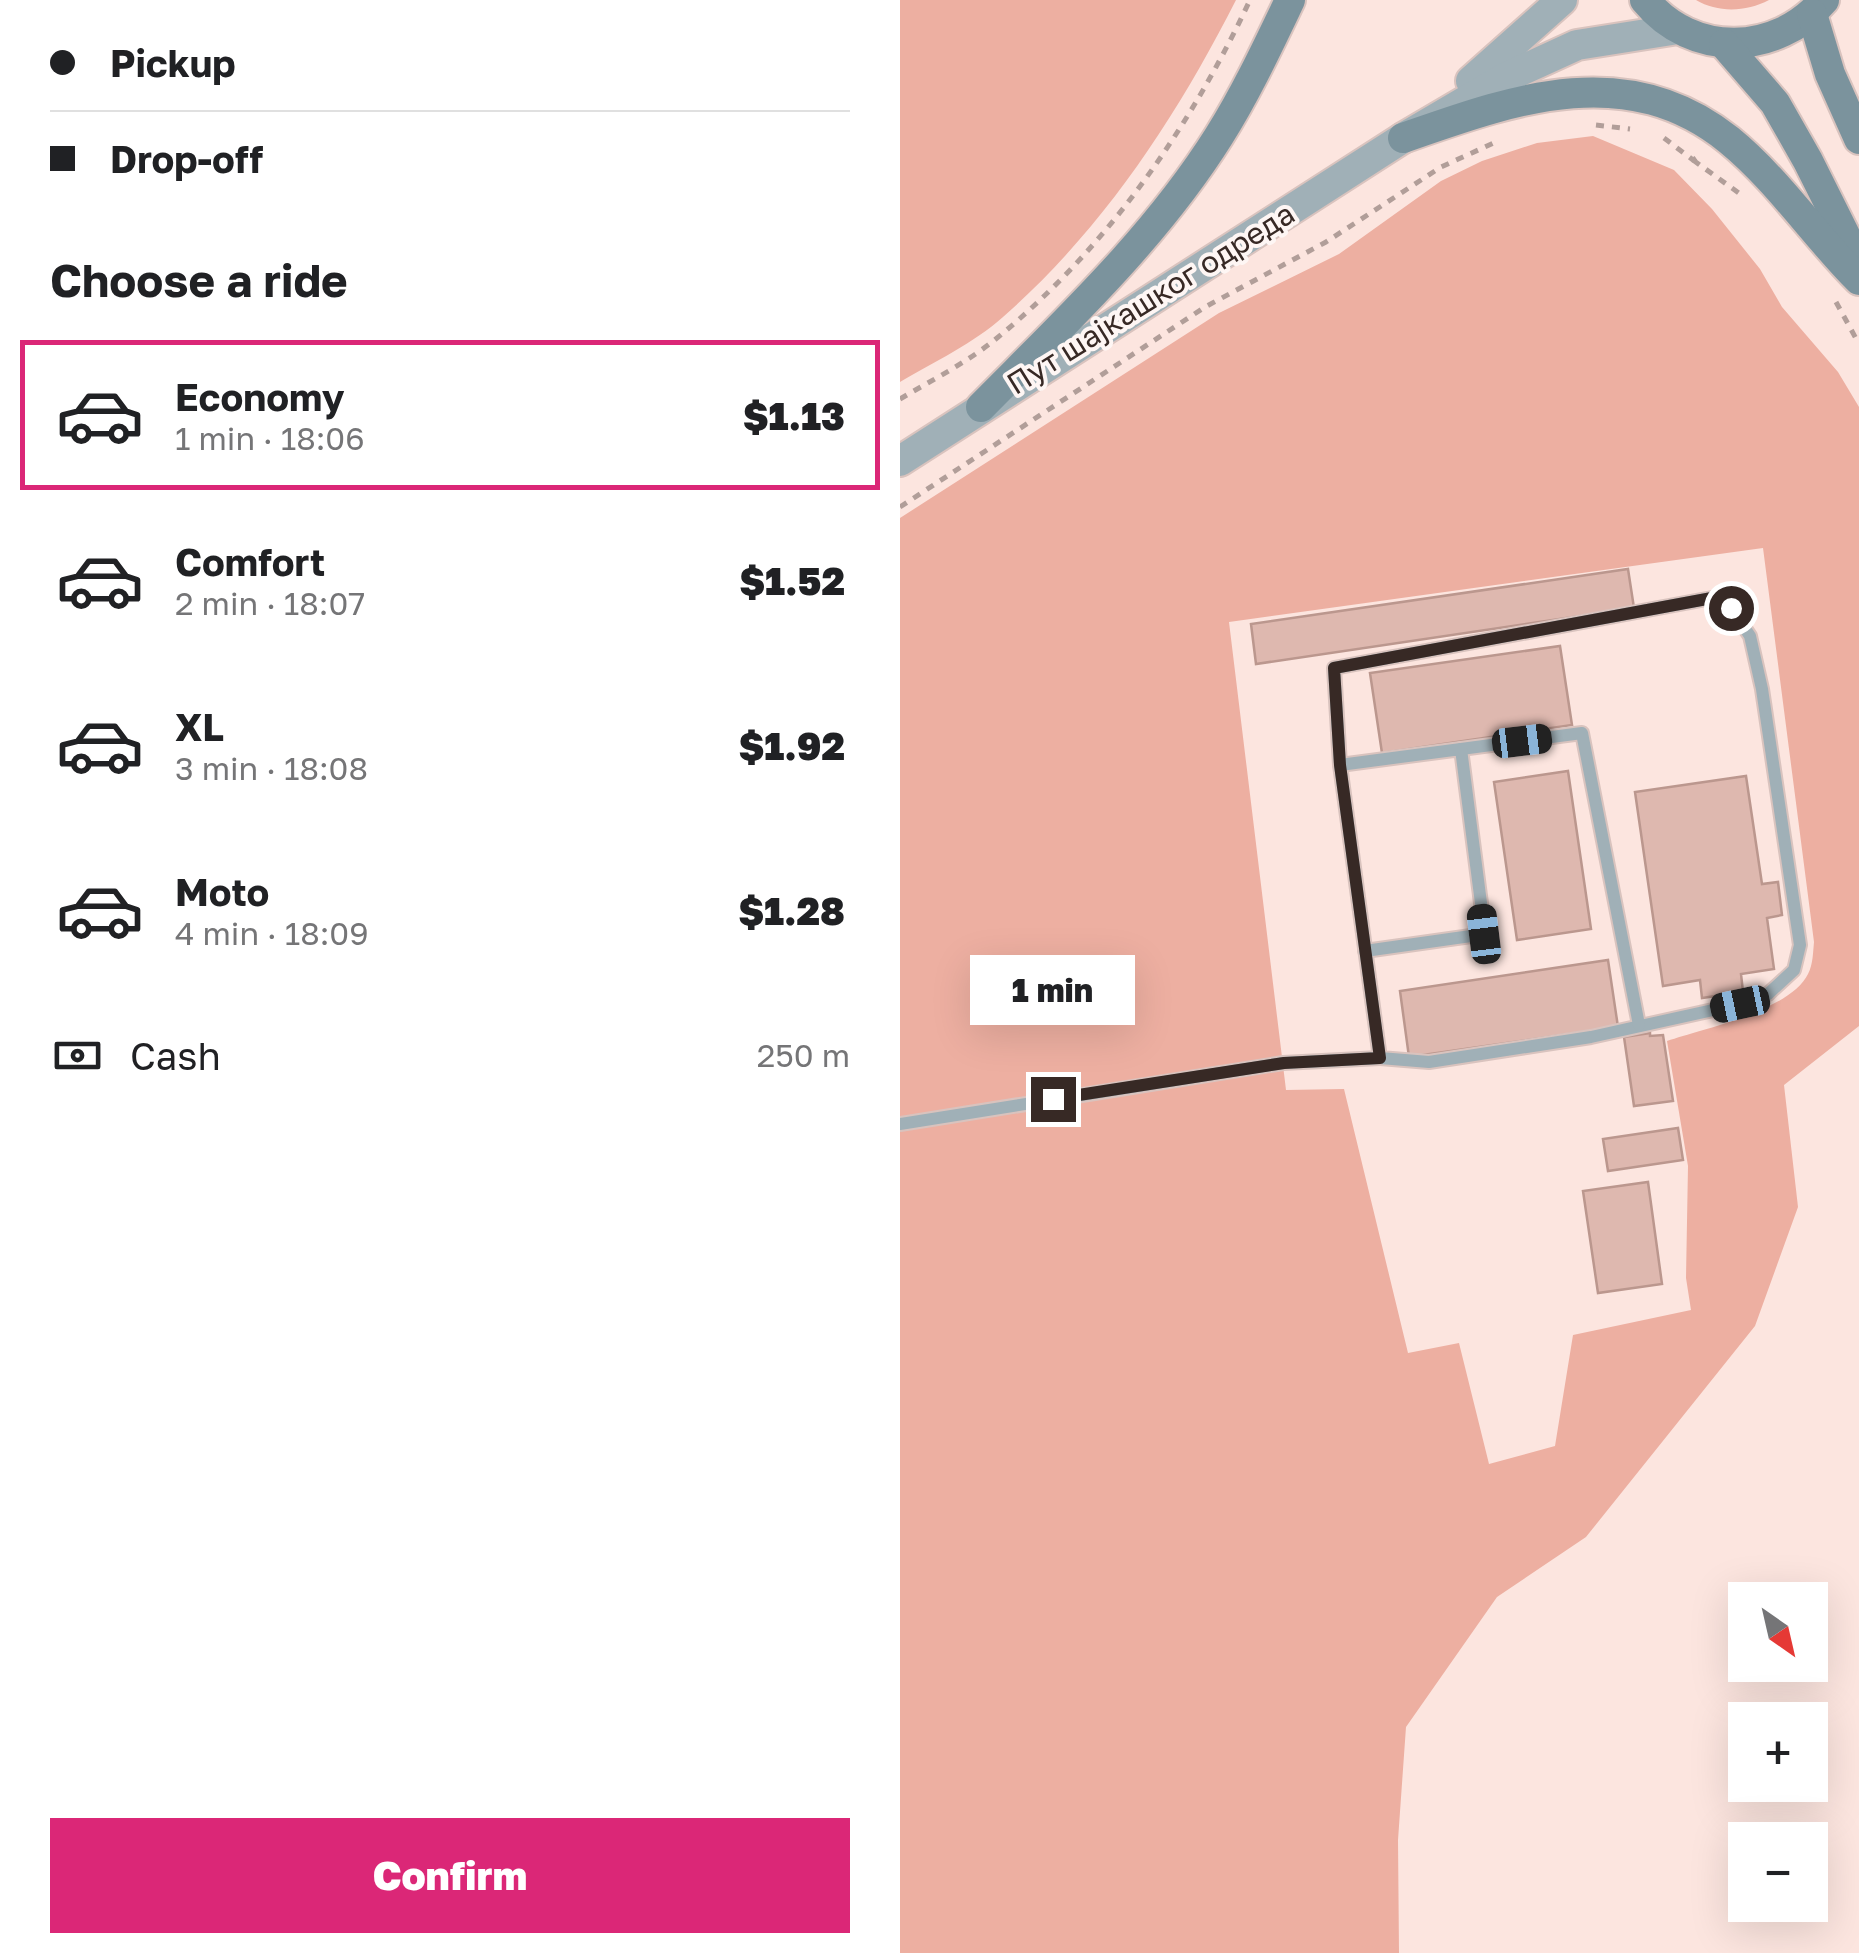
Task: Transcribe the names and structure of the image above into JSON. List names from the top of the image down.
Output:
{
  "streets": {
    "street": ["Пут шајкашког одреда"]
  },
  "north": "bottom right",
  "page": {
    "banner": ["Pickup", "Drop-off"],
    "heading": "Choose a ride",
    "list": [
      {
        "name": "Economy",
        "note": "1 min · 18:06",
        "value": "$1.13"
      },
      {
        "name": "Comfort",
        "note": "2 min · 18:07",
        "value": "$1.52"
      },
      {
        "name": "XL",
        "note": "3 min · 18:08",
        "value": "$1.92"
      },
      {
        "name": "Moto",
        "note": "4 min · 18:09",
        "value": "$1.28"
      }
    ],
    "bubble": "1 min",
    "pay": ["Cash", "250 m"],
    "map_buttons": ["+", "−"],
    "buttons": "Confirm"
  }
}
